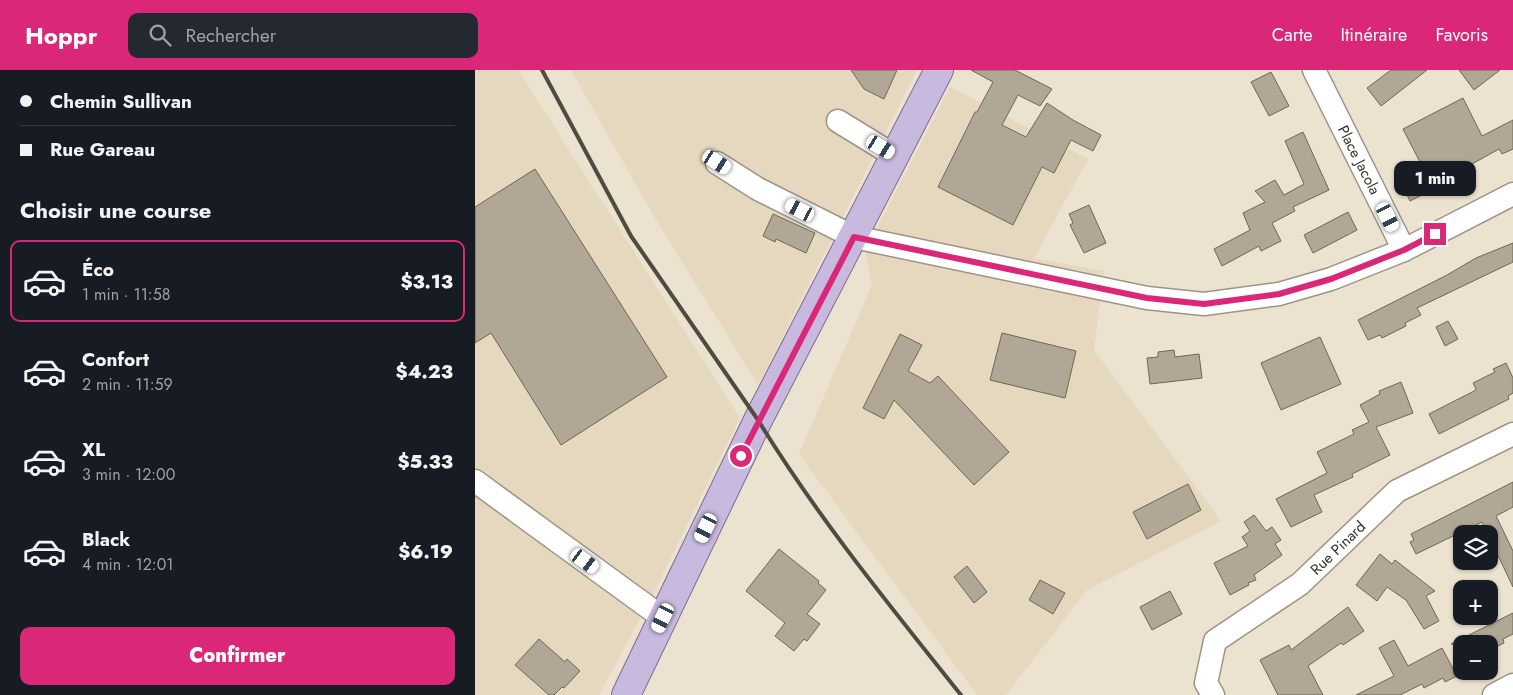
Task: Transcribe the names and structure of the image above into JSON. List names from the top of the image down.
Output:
{
  "streets": {
    "street": ["Place Jacola", "Rue Pinard"]
  },
  "page": {
    "header": "Hoppr",
    "search": "Rechercher",
    "nav": ["Carte", "Itinéraire", "Favoris"],
    "banner": ["Chemin Sullivan", "Rue Gareau"],
    "bubble": "1 min",
    "heading": "Choisir une course",
    "list": [
      {
        "name": "Éco",
        "note": "1 min · 11:58",
        "value": "$3.13"
      },
      {
        "name": "Confort",
        "note": "2 min · 11:59",
        "value": "$4.23"
      },
      {
        "name": "XL",
        "note": "3 min · 12:00",
        "value": "$5.33"
      },
      {
        "name": "Black",
        "note": "4 min · 12:01",
        "value": "$6.19"
      }
    ],
    "map_buttons": ["+", "−"],
    "buttons": "Confirmer"
  }
}
